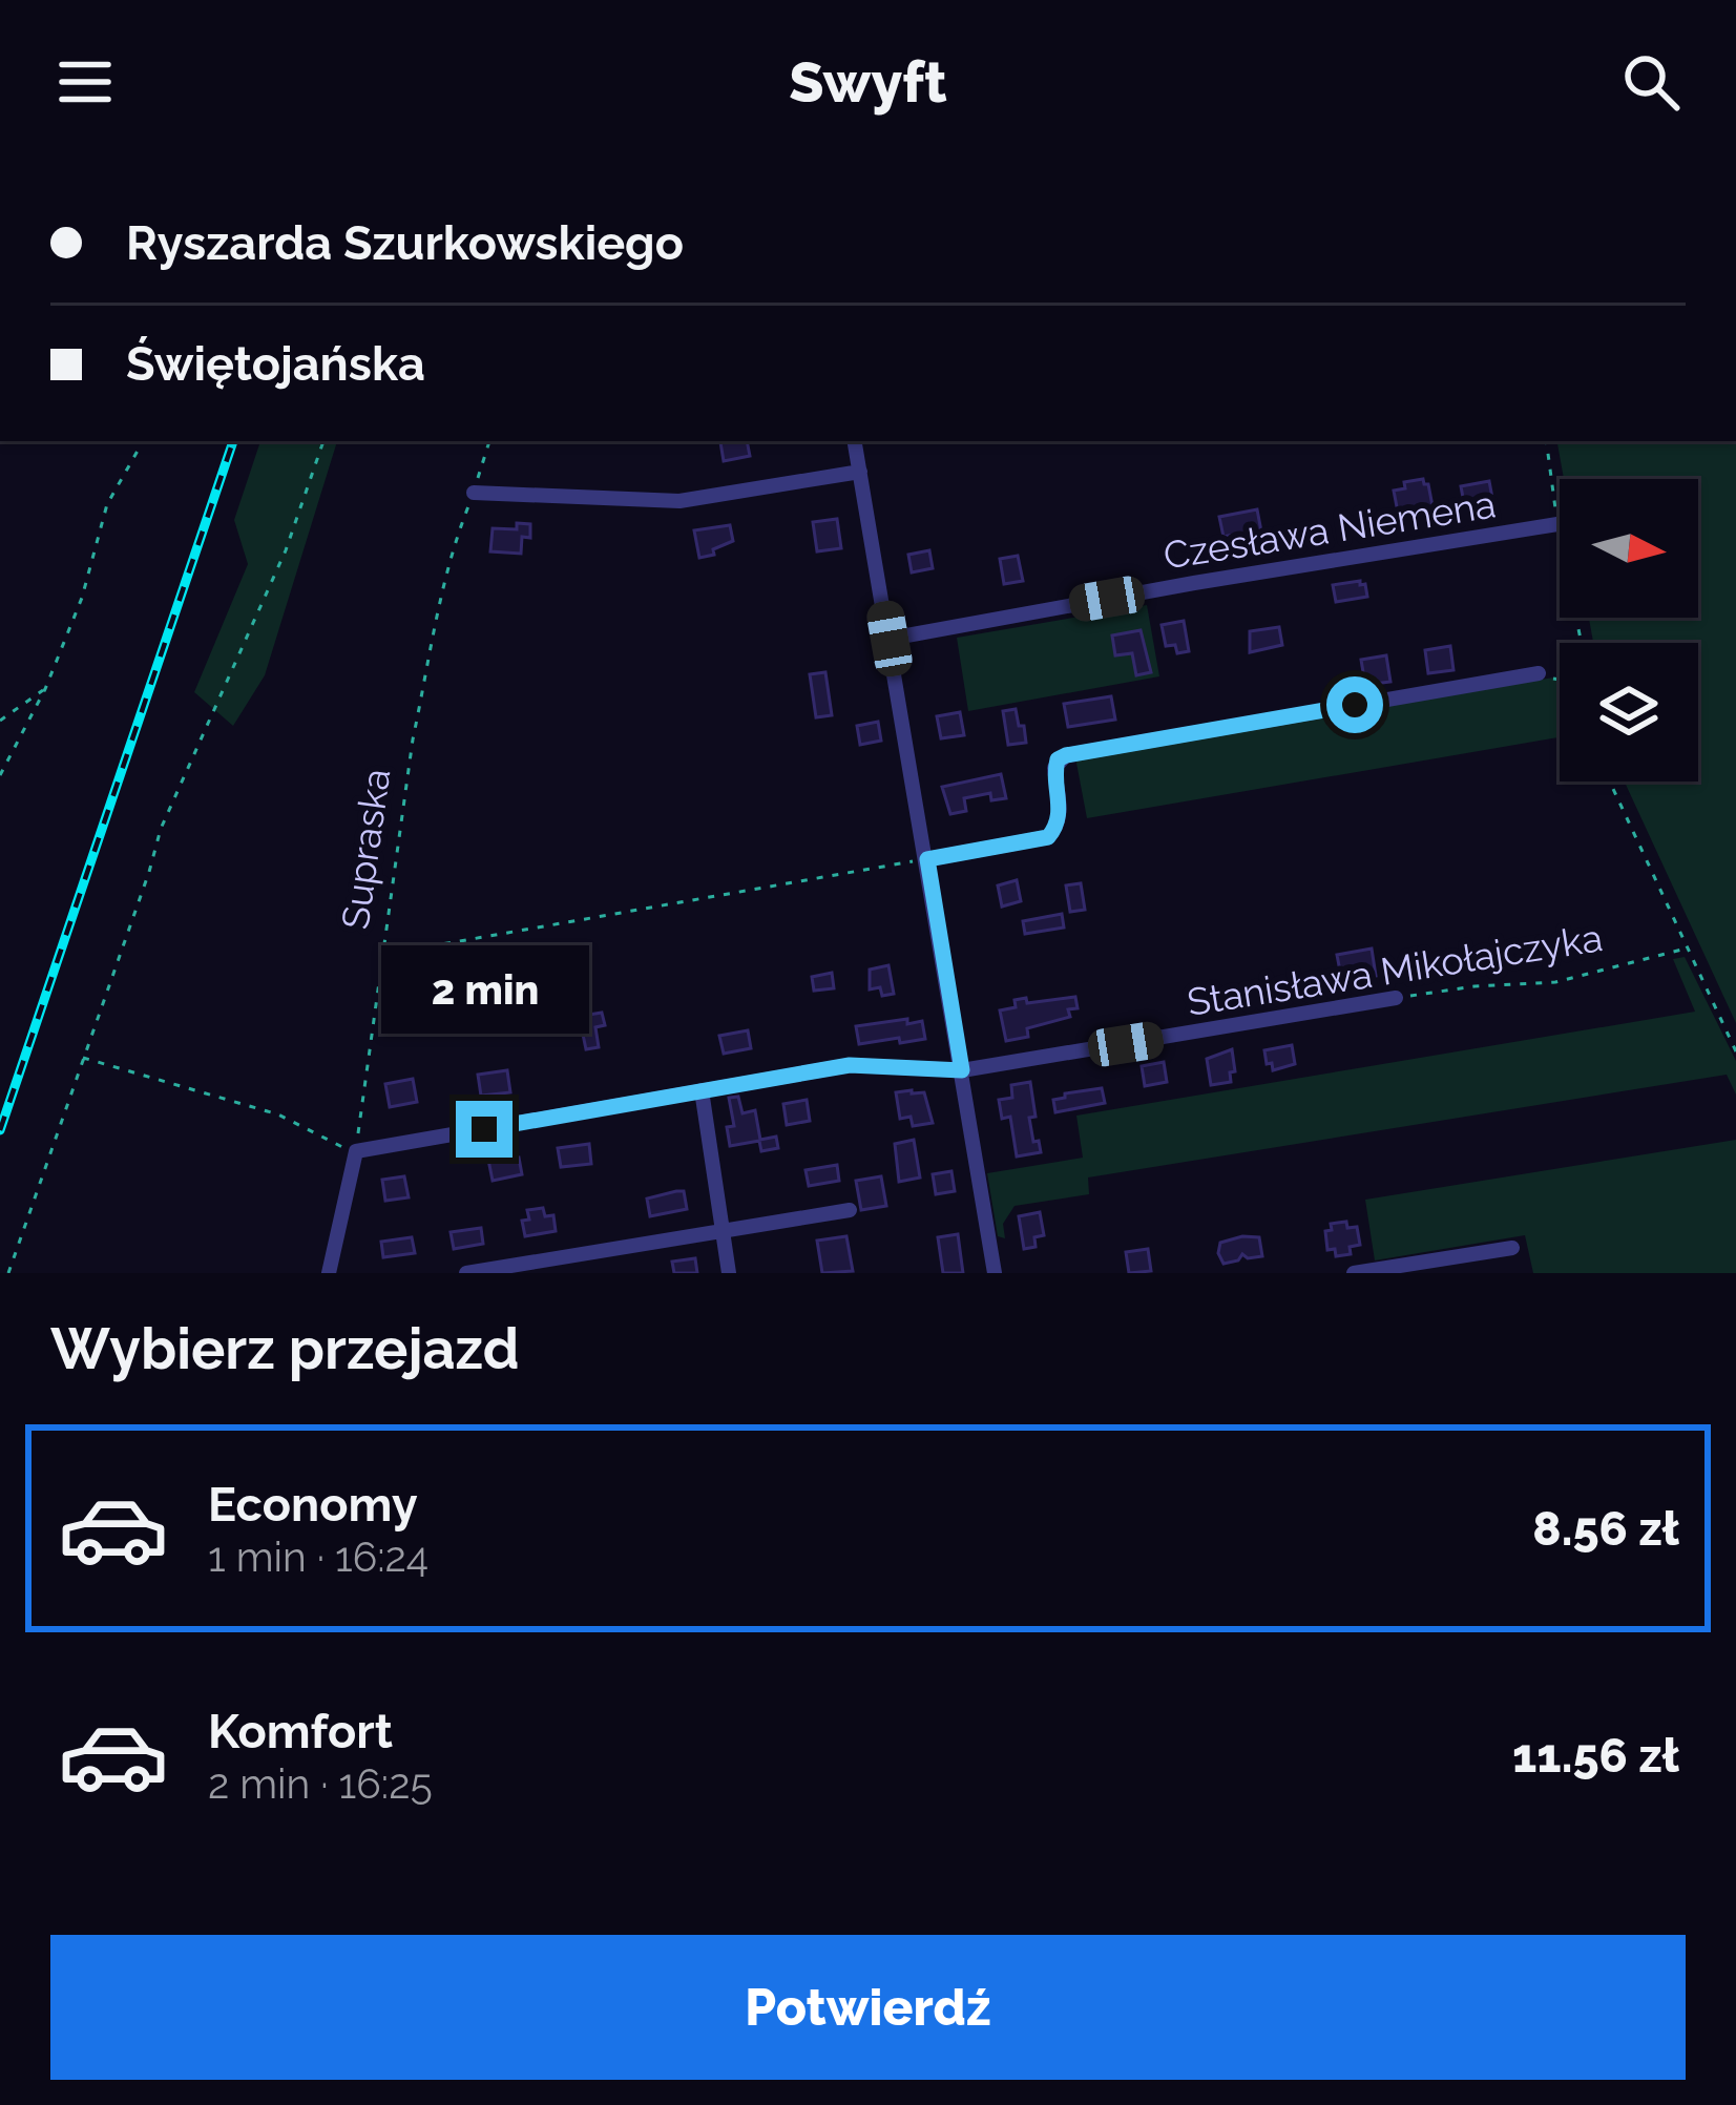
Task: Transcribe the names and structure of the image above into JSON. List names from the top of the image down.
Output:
{
  "streets": {
    "street": ["Czesława Niemena", "Stanisława Mikołajczyka"],
    "path": ["Supraska"]
  },
  "crossings": [
    ["Supraska", "Stanisława Mikołajczyka"]
  ],
  "north": "right",
  "page": {
    "header": "Swyft",
    "banner": ["Ryszarda Szurkowskiego", "Świętojańska"],
    "bubble": "2 min",
    "heading": "Wybierz przejazd",
    "list": [
      {
        "name": "Economy",
        "note": "1 min · 16:24",
        "value": "8.56 zł"
      },
      {
        "name": "Komfort",
        "note": "2 min · 16:25",
        "value": "11.56 zł"
      }
    ],
    "buttons": "Potwierdź"
  }
}
